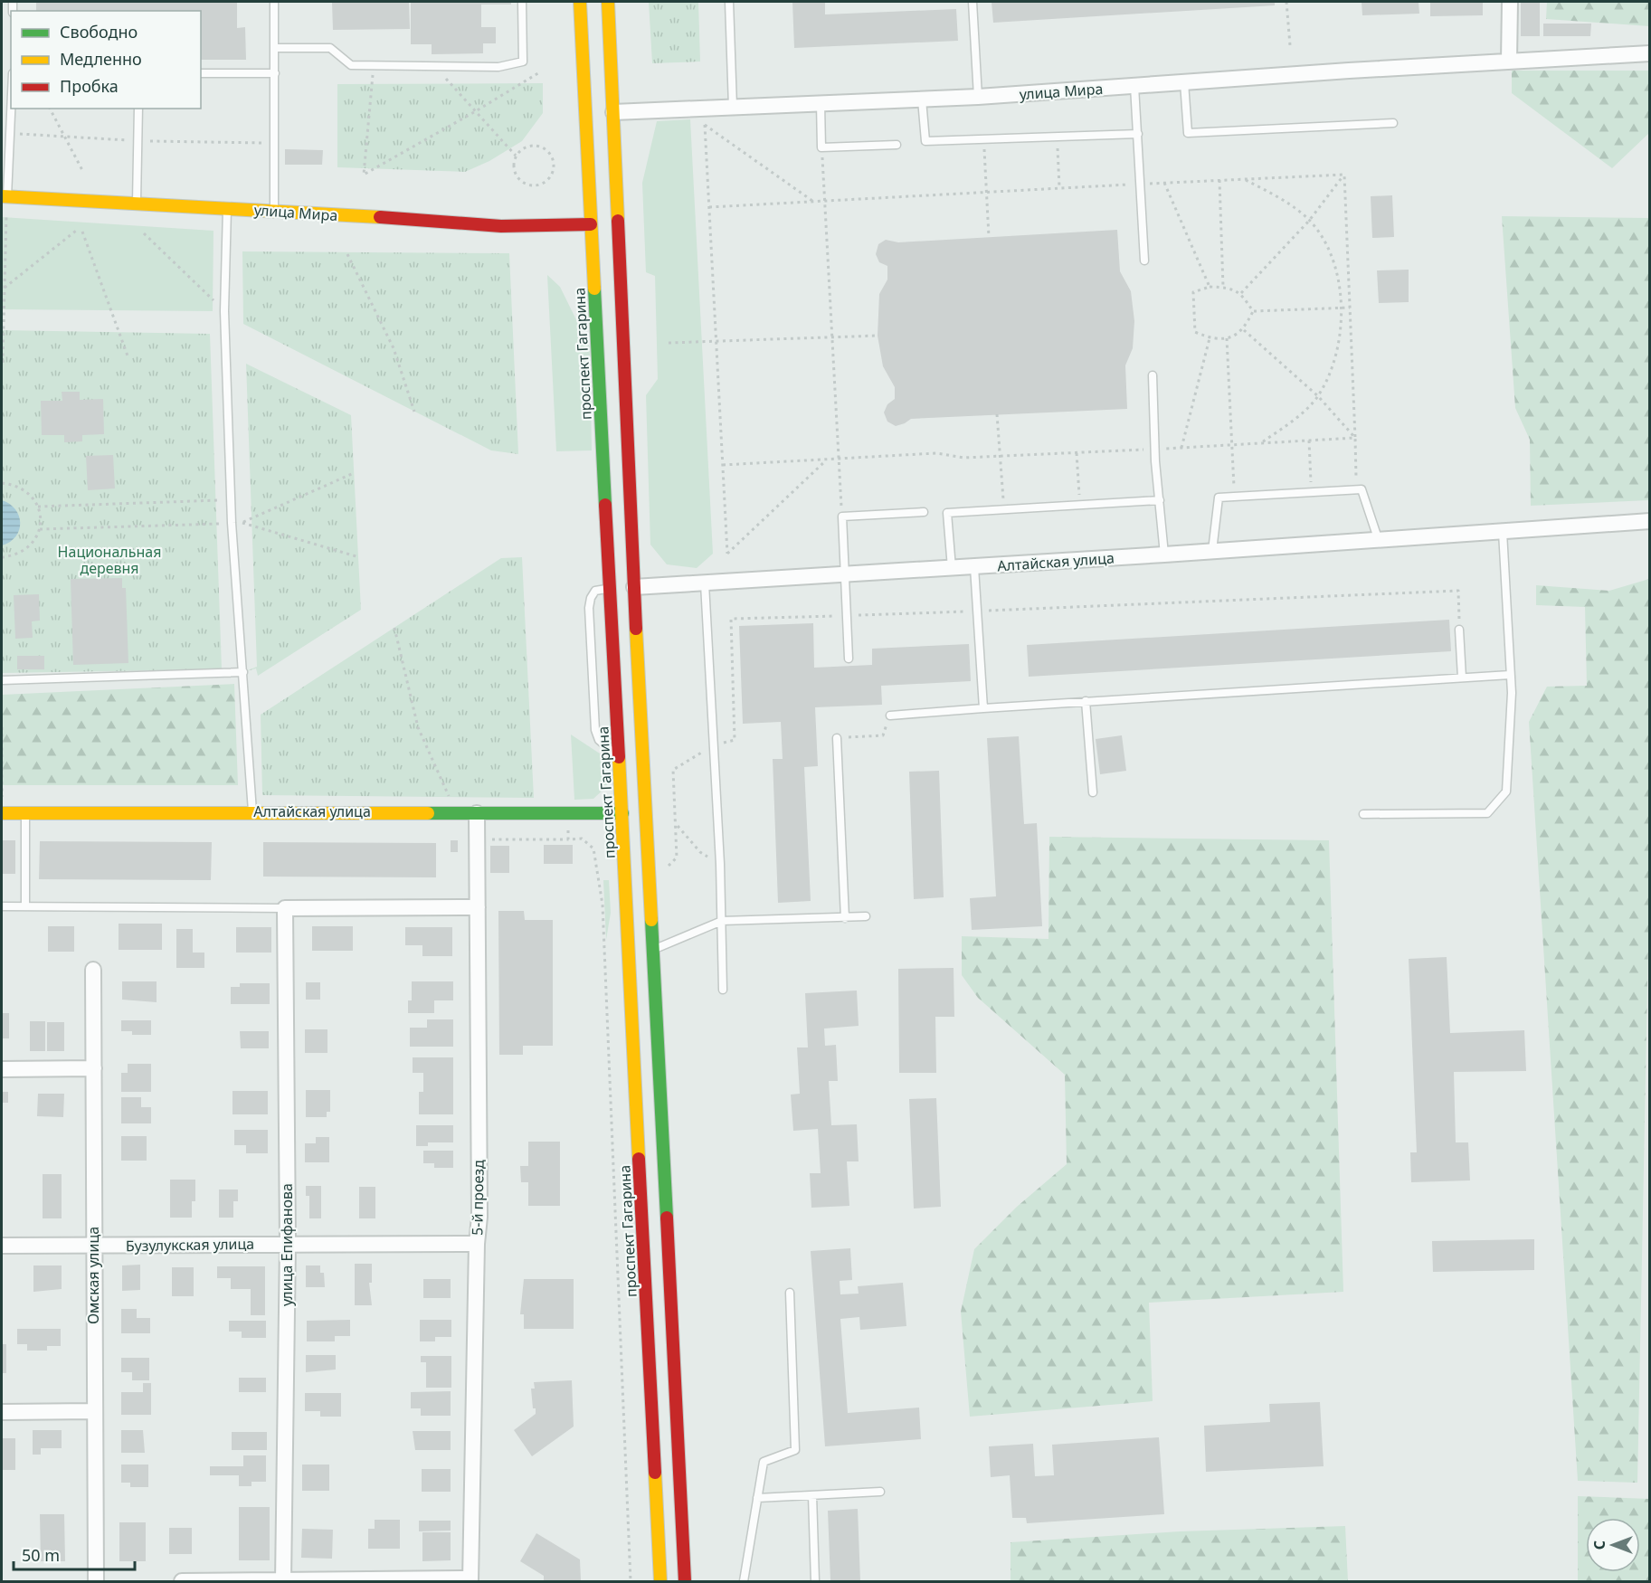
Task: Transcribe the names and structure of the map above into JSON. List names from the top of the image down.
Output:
{
  "streets": {
    "main road": ["улица Мира", "проспект Гагарина", "Алтайская улица"],
    "street": [
      "5-й проезд",
      "Бузулукская улица",
      "улица Епифанова",
      "Омская улица"
    ]
  },
  "crossings": [
    ["улица Мира", "проспект Гагарина"],
    ["проспект Гагарина", "Алтайская улица"],
    ["Алтайская улица", "5-й проезд"],
    ["5-й проезд", "Бузулукская улица"],
    ["Бузулукская улица", "улица Епифанова"],
    ["Бузулукская улица", "Омская улица"]
  ],
  "parks": ["Национальная деревня"],
  "legend": ["Свободно", "Медленно", "Пробка"],
  "scale_bar": "50 m",
  "north": "left"
}
